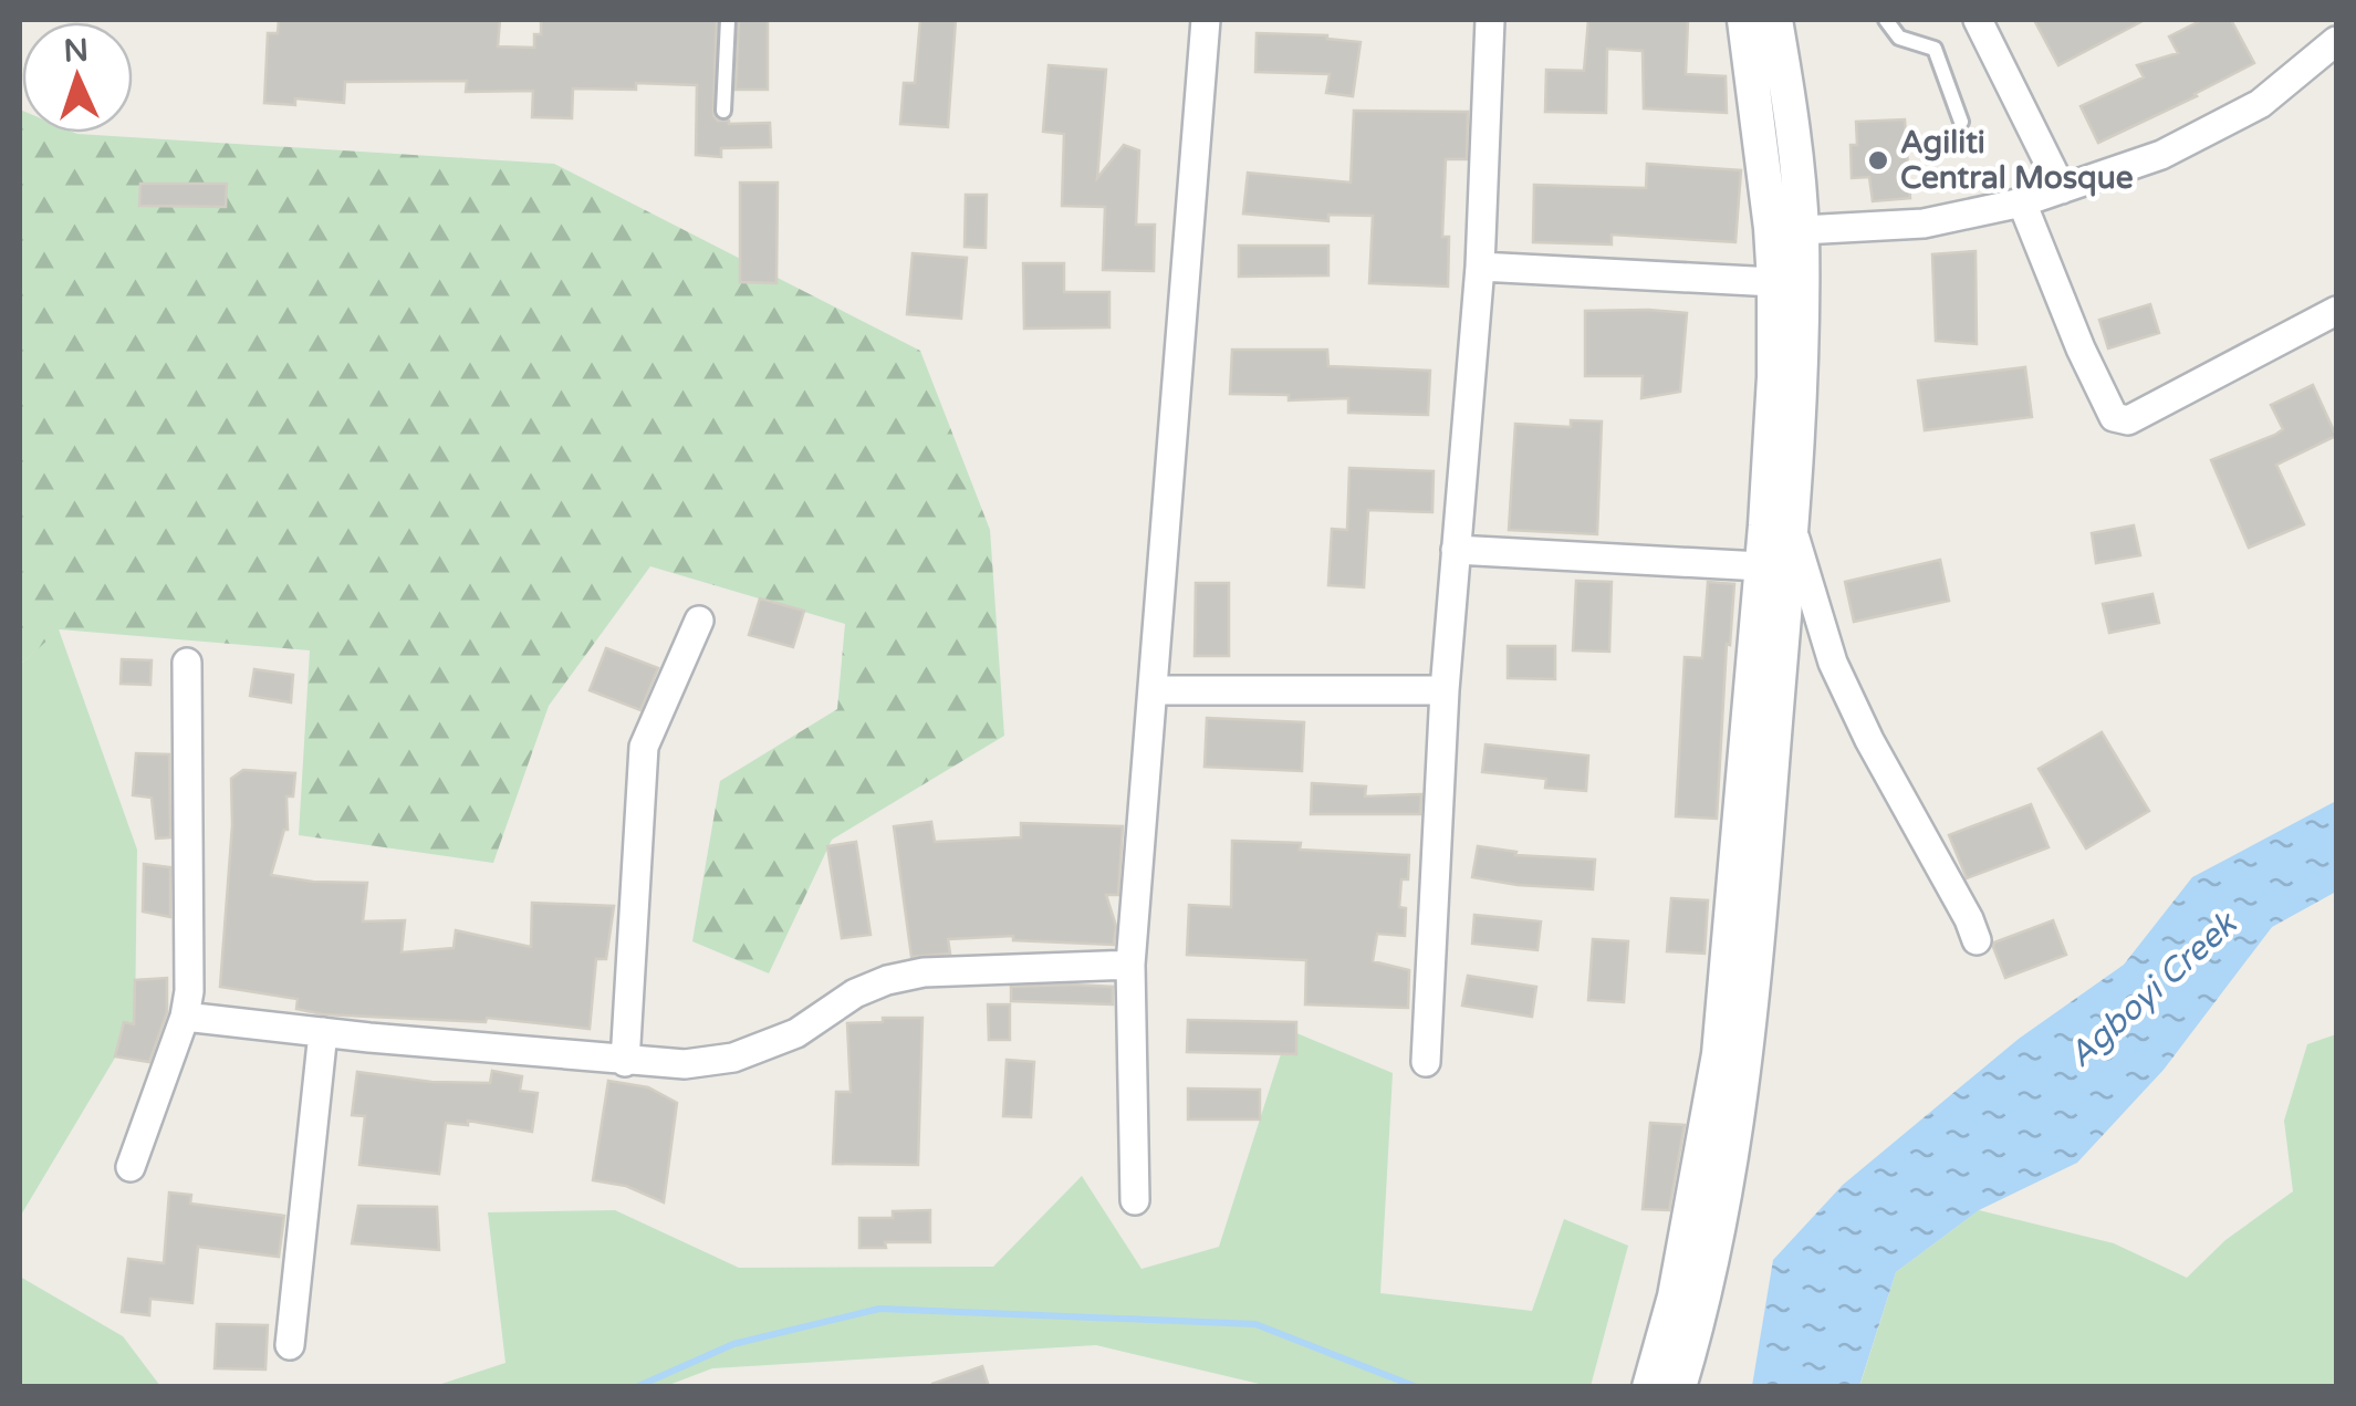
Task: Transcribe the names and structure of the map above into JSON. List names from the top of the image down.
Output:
{
  "water": ["Agboyi Creek"],
  "places": ["Agiliti Central Mosque"],
  "north": "top"
}
